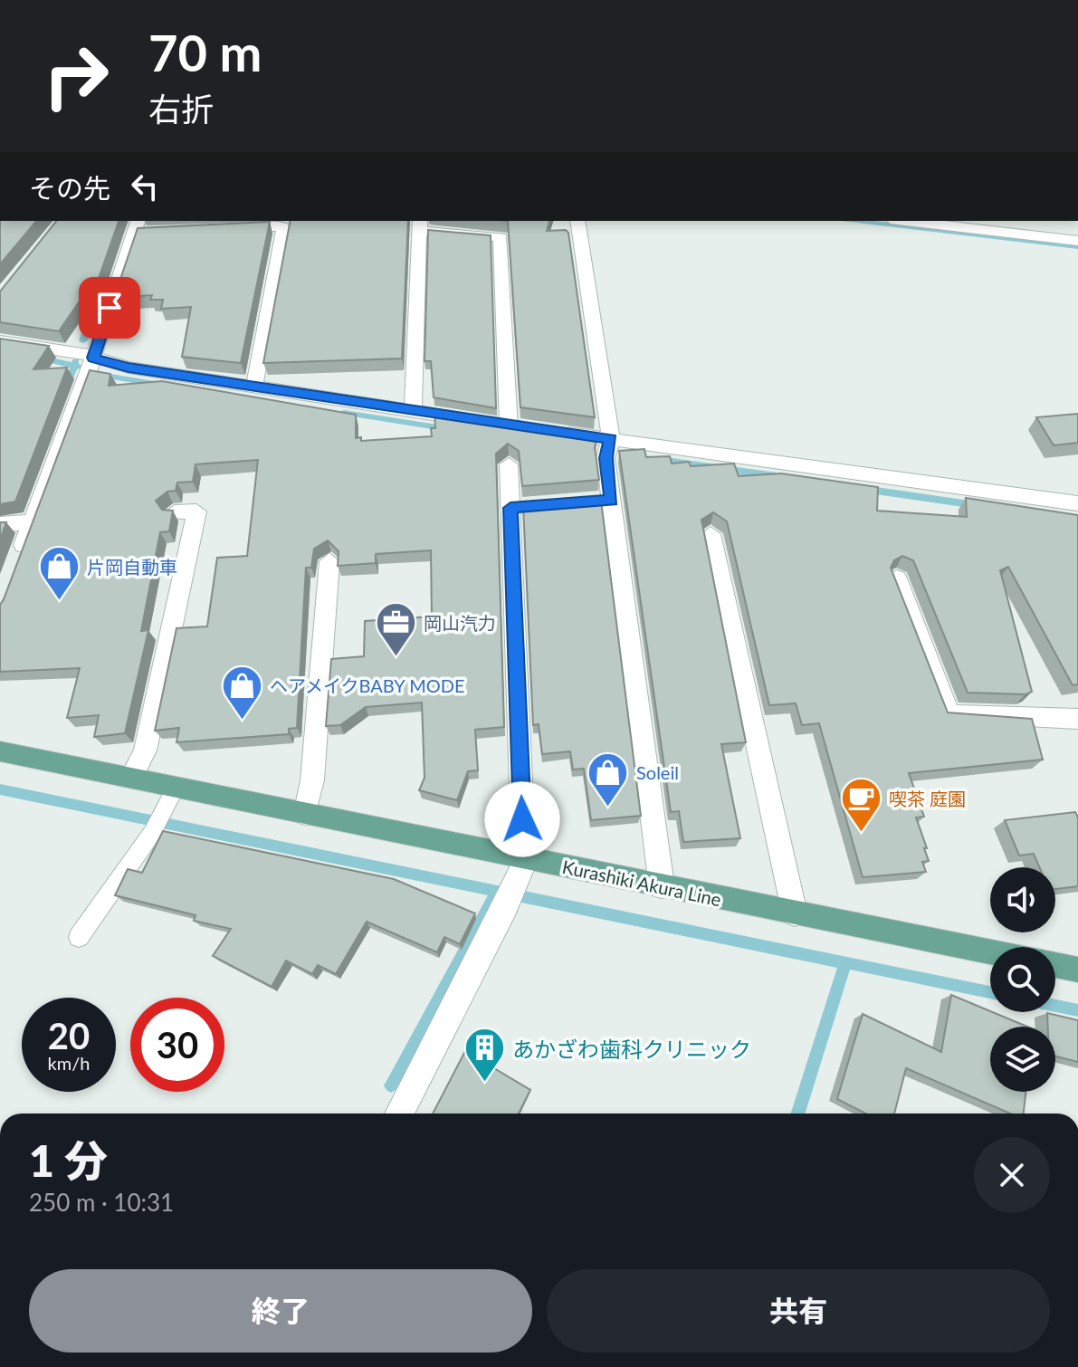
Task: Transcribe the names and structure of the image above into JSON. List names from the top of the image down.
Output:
{
  "streets": {
    "main road": ["Kurashiki Akura Line"]
  },
  "places": {
    "shop": ["片岡自動車", "ヘアメイクBABY MODE", "Soleil"],
    "office": ["岡山汽力"],
    "cafe": ["喫茶 庭園"],
    "building": ["あかざわ歯科クリニック"]
  },
  "page": {
    "turn": ["70 m", "右折"],
    "then": "その先",
    "speed": "20 km/h",
    "limit": "30",
    "heading": ["1 分", "250 m · 10:31"],
    "buttons": ["終了", "共有"]
  }
}
